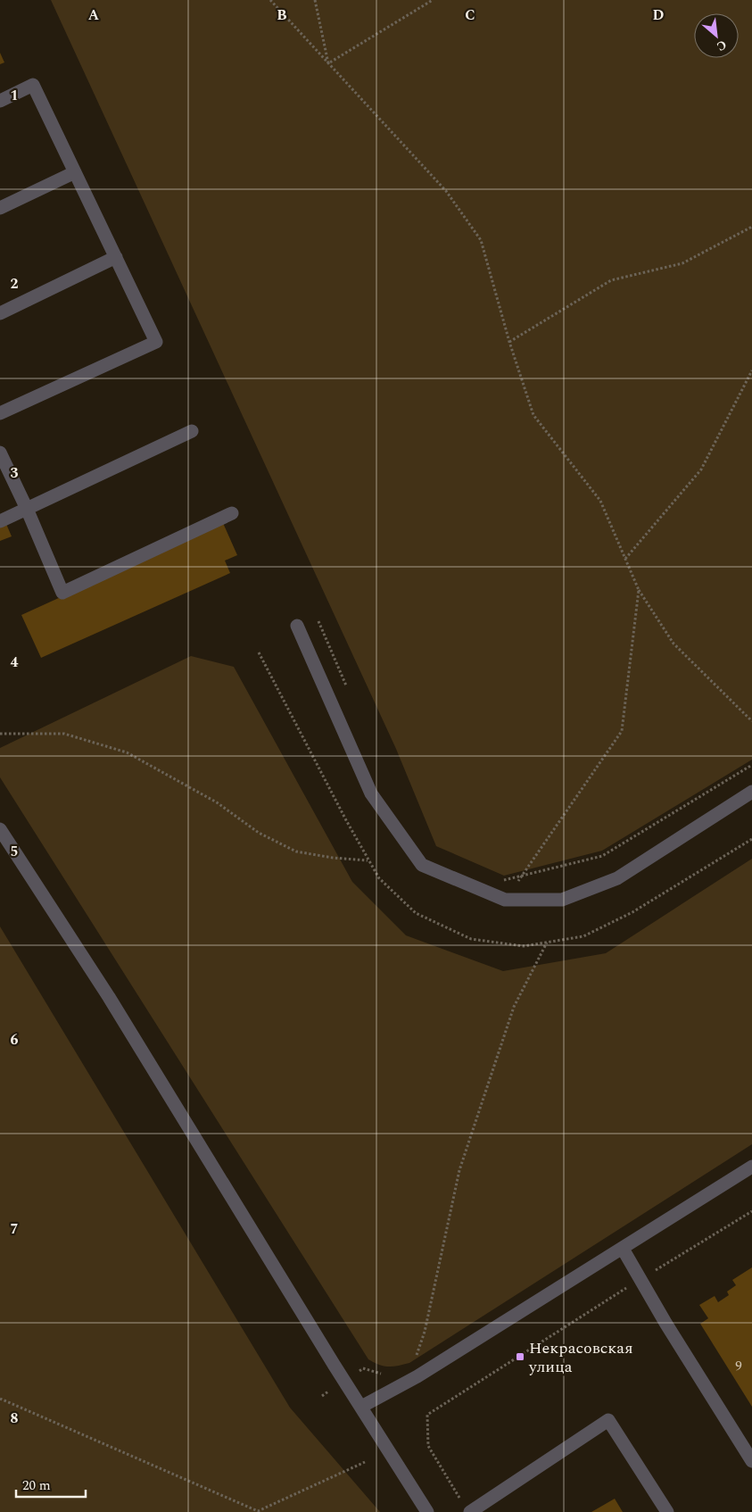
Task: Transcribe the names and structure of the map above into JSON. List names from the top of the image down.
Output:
{
  "places": {
    "transit": ["Некрасовская улица"]
  },
  "house_numbers": ["9"],
  "scale_bar": "20 m",
  "north": "bottom right",
  "grid": {
    "columns": [
      "A",
      "B",
      "C",
      "D"
    ],
    "rows": [
      "1",
      "2",
      "3",
      "4",
      "5",
      "6",
      "7",
      "8"
    ]
  }
}
